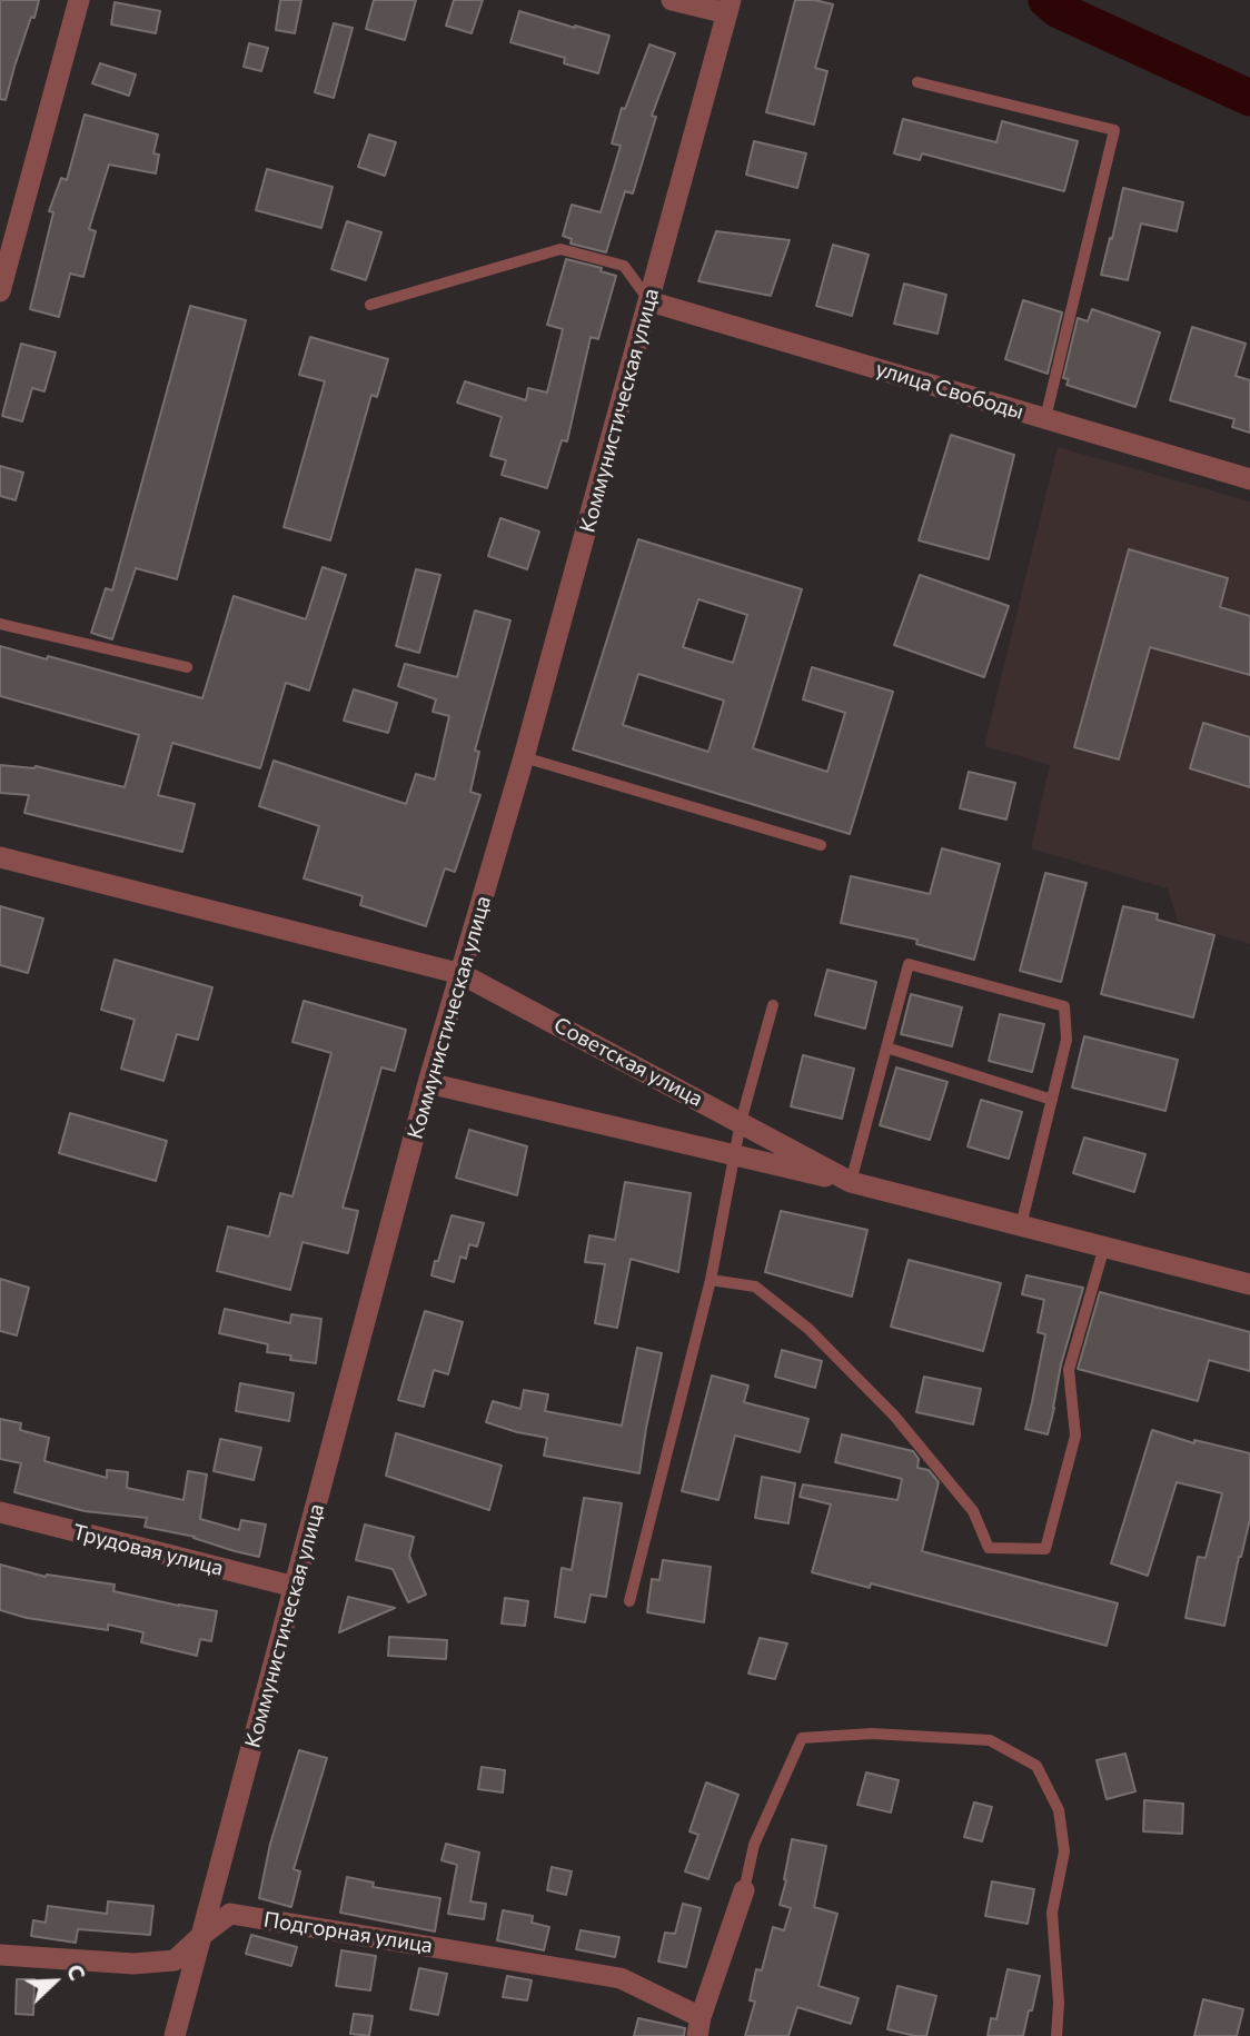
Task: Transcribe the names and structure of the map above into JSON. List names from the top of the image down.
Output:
{
  "streets": {
    "street": [
      "улица Свободы",
      "Коммунистическая улица",
      "Советская улица",
      "Трудовая улица",
      "Подгорная улица"
    ]
  },
  "crossings": [
    ["улица Свободы", "Коммунистическая улица"],
    ["Коммунистическая улица", "Советская улица"],
    ["Коммунистическая улица", "Трудовая улица"],
    ["Коммунистическая улица", "Подгорная улица"]
  ],
  "north": "top right"
}
